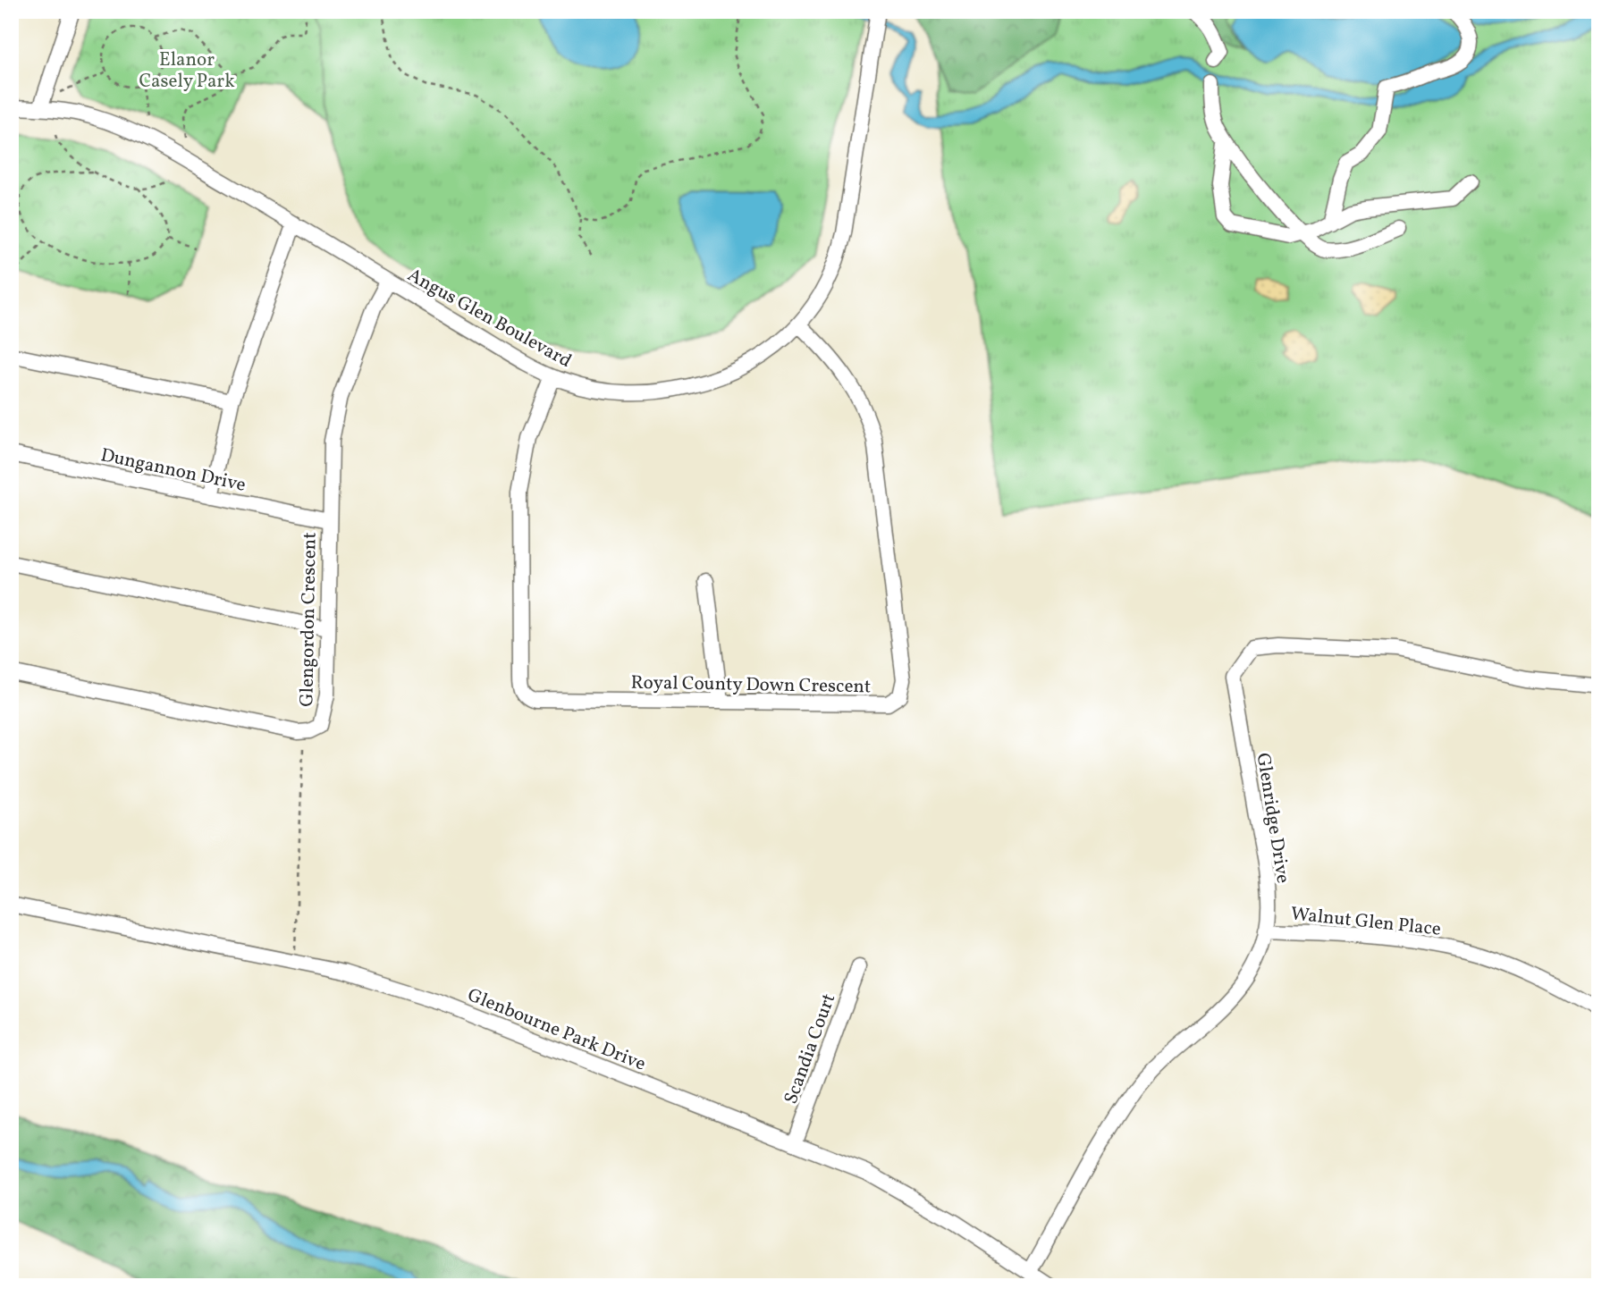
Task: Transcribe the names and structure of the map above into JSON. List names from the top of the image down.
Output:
{
  "streets": {
    "street": [
      "Angus Glen Boulevard",
      "Dungannon Drive",
      "Glengordon Crescent",
      "Royal County Down Crescent",
      "Glenridge Drive",
      "Walnut Glen Place",
      "Glenbourne Park Drive",
      "Scandia Court"
    ]
  },
  "crossings": [
    ["Angus Glen Boulevard", "Glengordon Crescent"],
    ["Angus Glen Boulevard", "Royal County Down Crescent"],
    ["Dungannon Drive", "Glengordon Crescent"],
    ["Glenridge Drive", "Walnut Glen Place"],
    ["Glenridge Drive", "Glenbourne Park Drive"],
    ["Glenbourne Park Drive", "Scandia Court"]
  ],
  "parks": ["Elanor Casely Park"]
}
